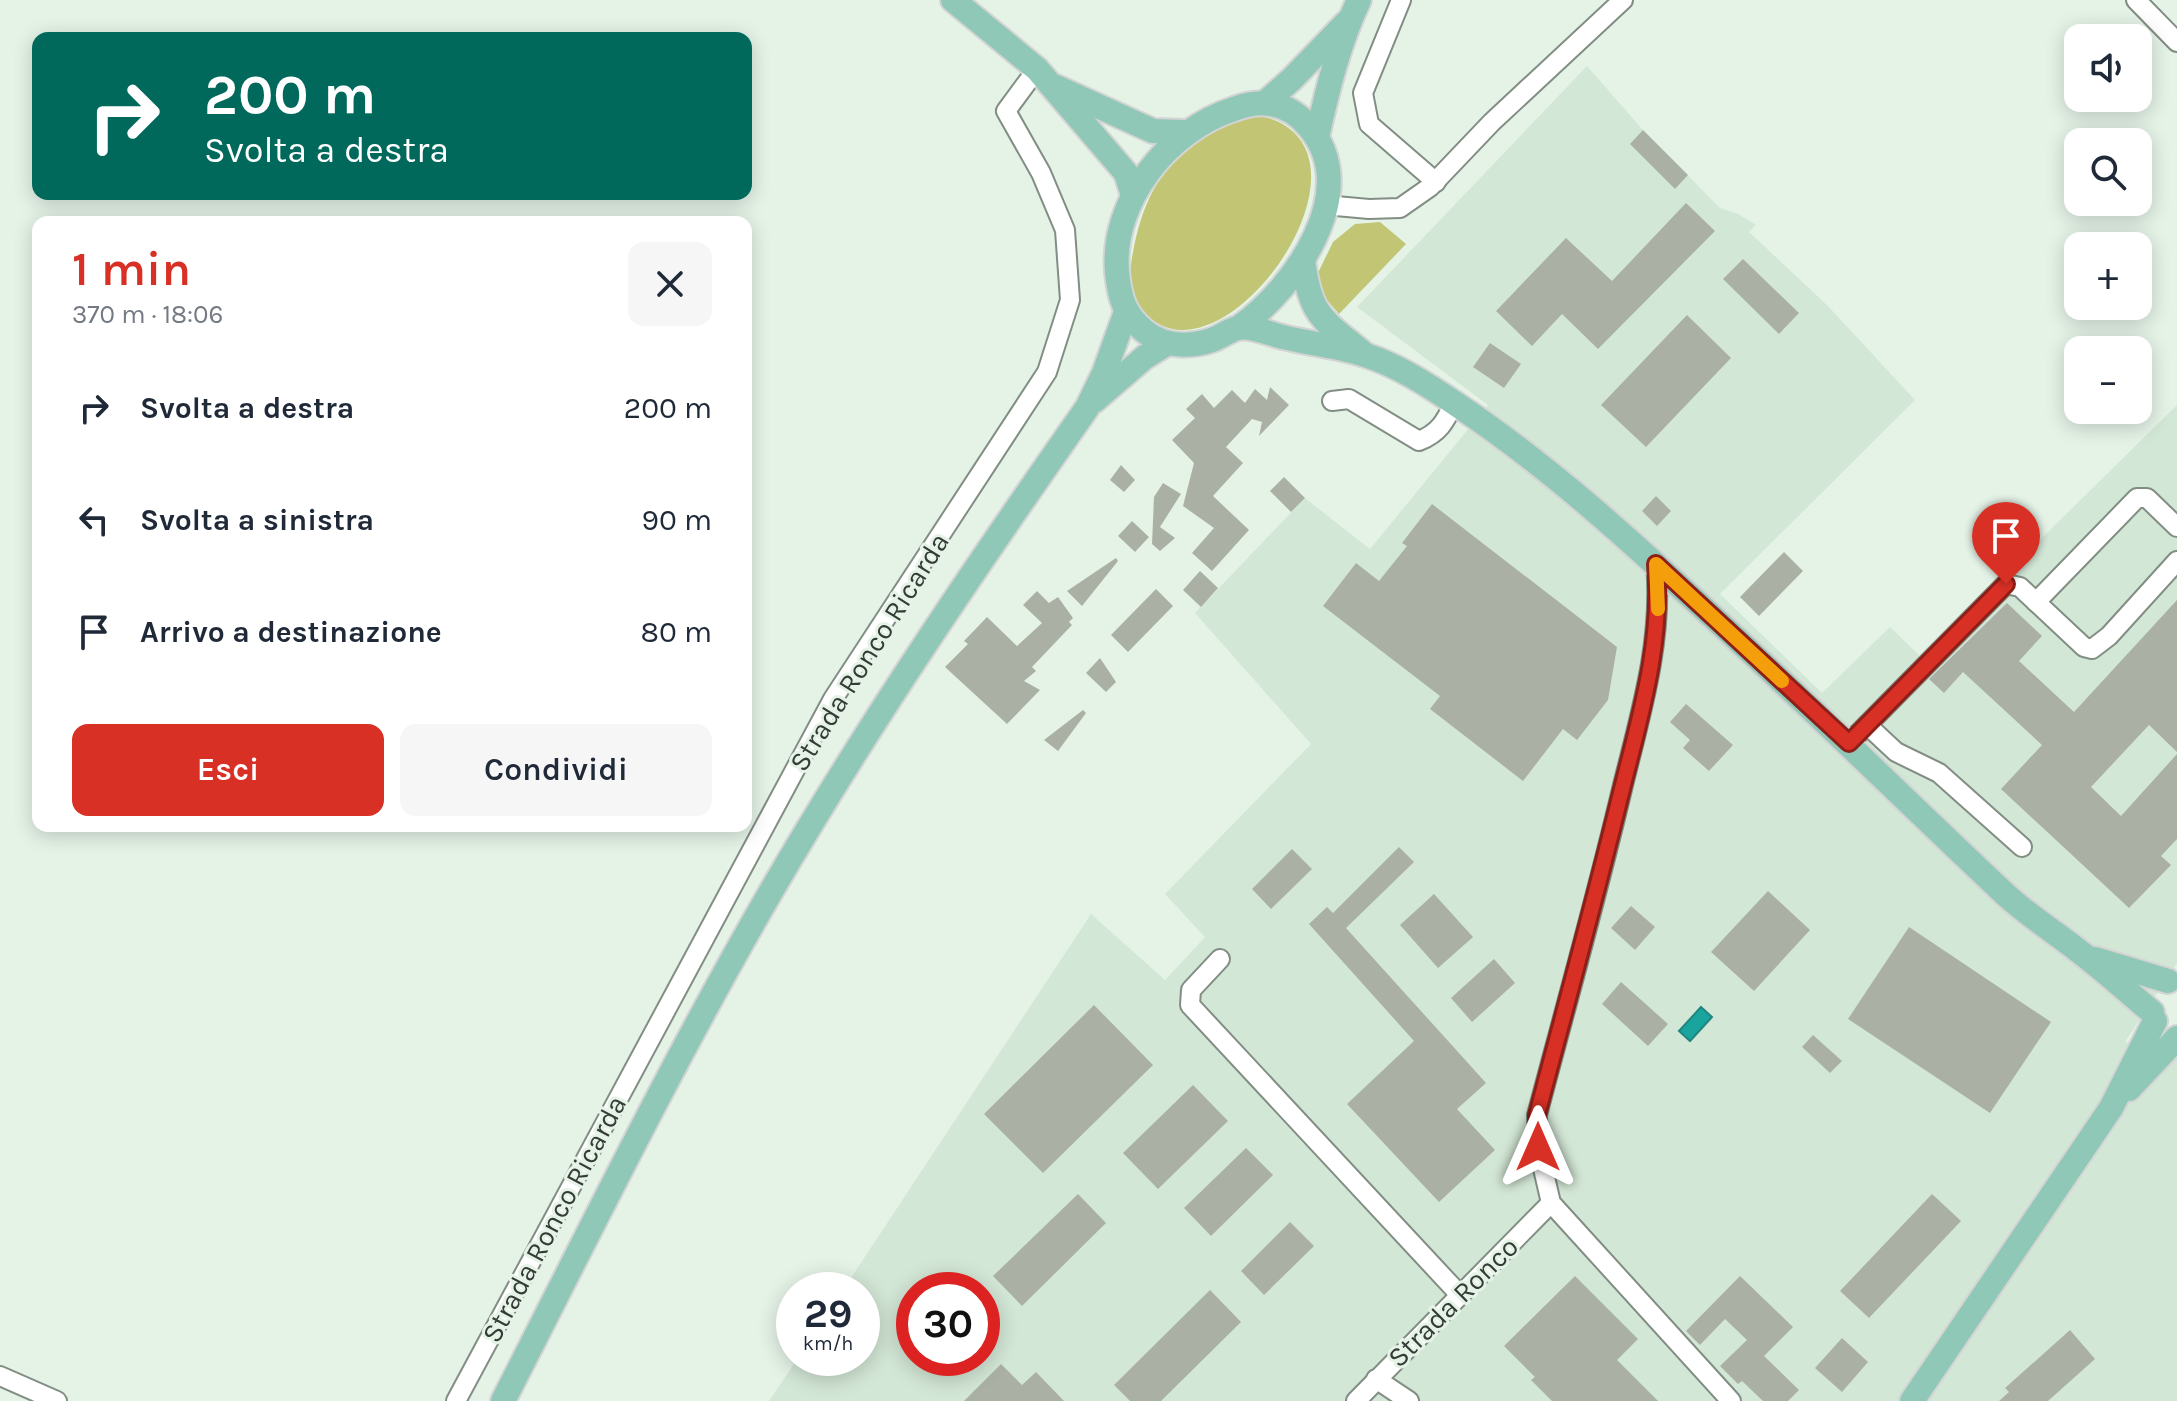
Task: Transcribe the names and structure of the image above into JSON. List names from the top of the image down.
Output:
{
  "streets": {
    "street": ["Strada Ronco Ricarda", "Strada Ronco"]
  },
  "page": {
    "map_buttons": ["+", "−"],
    "turn": ["200 m", "Svolta a destra"],
    "heading": ["1 min", "370 m · 18:06"],
    "list": [
      {
        "name": "Svolta a destra",
        "value": "200 m"
      },
      {
        "name": "Svolta a sinistra",
        "value": "90 m"
      },
      {
        "name": "Arrivo a destinazione",
        "value": "80 m"
      }
    ],
    "buttons": ["Esci", "Condividi"],
    "speed": "29 km/h",
    "limit": "30"
  }
}
